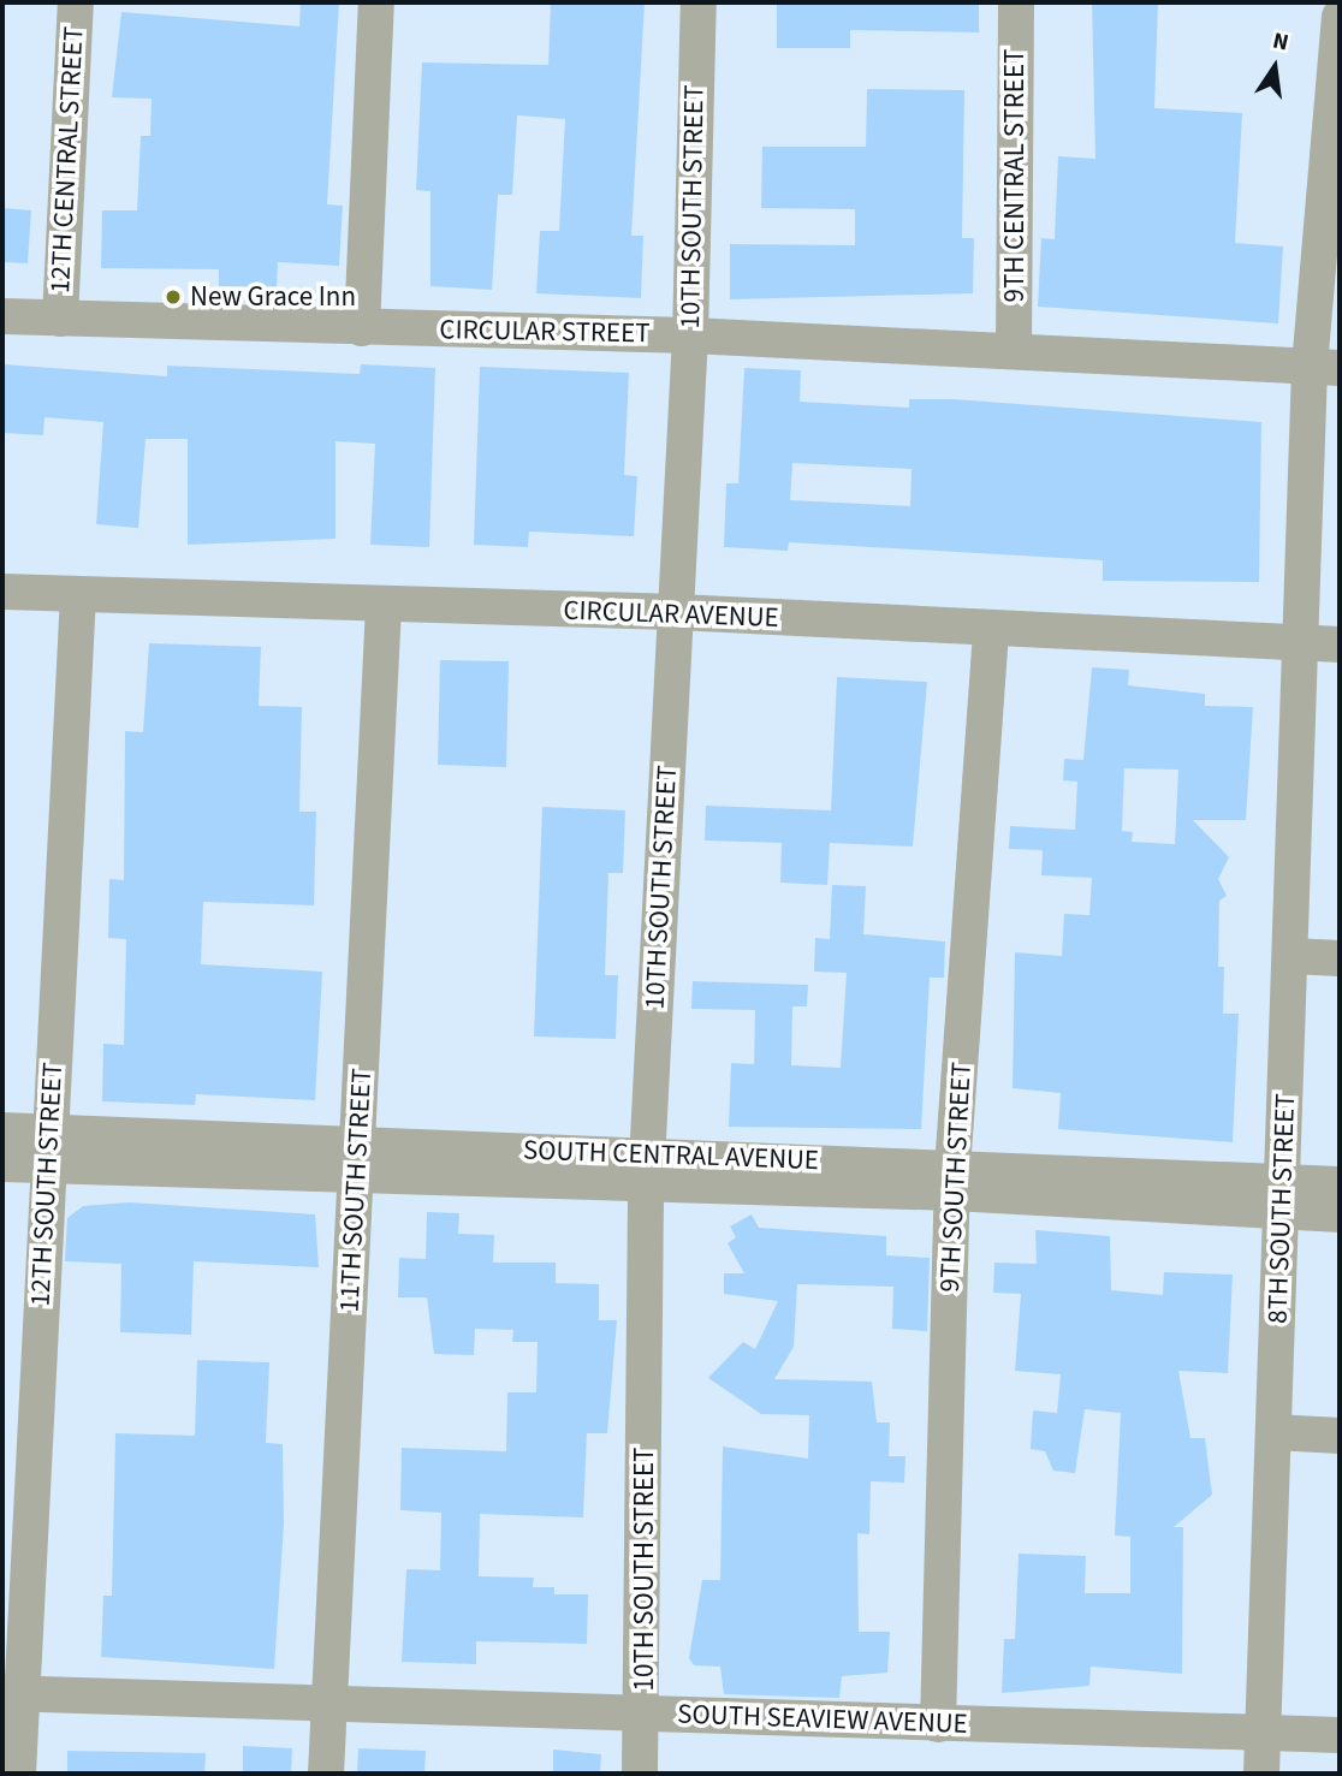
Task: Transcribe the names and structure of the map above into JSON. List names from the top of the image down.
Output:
{
  "streets": {
    "street": [
      "12TH CENTRAL STREET",
      "9TH CENTRAL STREET",
      "10TH SOUTH STREET",
      "CIRCULAR STREET",
      "CIRCULAR AVENUE",
      "SOUTH CENTRAL AVENUE",
      "9TH SOUTH STREET",
      "12TH SOUTH STREET",
      "11TH SOUTH STREET",
      "8TH SOUTH STREET",
      "SOUTH SEAVIEW AVENUE"
    ]
  },
  "crossings": [
    ["12TH CENTRAL STREET", "CIRCULAR STREET"],
    ["9TH CENTRAL STREET", "CIRCULAR STREET"],
    ["10TH SOUTH STREET", "CIRCULAR STREET"],
    ["10TH SOUTH STREET", "CIRCULAR AVENUE"],
    ["10TH SOUTH STREET", "SOUTH CENTRAL AVENUE"],
    ["10TH SOUTH STREET", "SOUTH SEAVIEW AVENUE"],
    ["CIRCULAR STREET", "8TH SOUTH STREET"],
    ["CIRCULAR AVENUE", "9TH SOUTH STREET"],
    ["CIRCULAR AVENUE", "12TH SOUTH STREET"],
    ["CIRCULAR AVENUE", "11TH SOUTH STREET"],
    ["CIRCULAR AVENUE", "8TH SOUTH STREET"],
    ["SOUTH CENTRAL AVENUE", "9TH SOUTH STREET"],
    ["SOUTH CENTRAL AVENUE", "12TH SOUTH STREET"],
    ["SOUTH CENTRAL AVENUE", "11TH SOUTH STREET"],
    ["SOUTH CENTRAL AVENUE", "8TH SOUTH STREET"],
    ["9TH SOUTH STREET", "SOUTH SEAVIEW AVENUE"],
    ["12TH SOUTH STREET", "SOUTH SEAVIEW AVENUE"],
    ["11TH SOUTH STREET", "SOUTH SEAVIEW AVENUE"],
    ["8TH SOUTH STREET", "SOUTH SEAVIEW AVENUE"]
  ],
  "places": ["New Grace Inn"],
  "north": "top"
}
